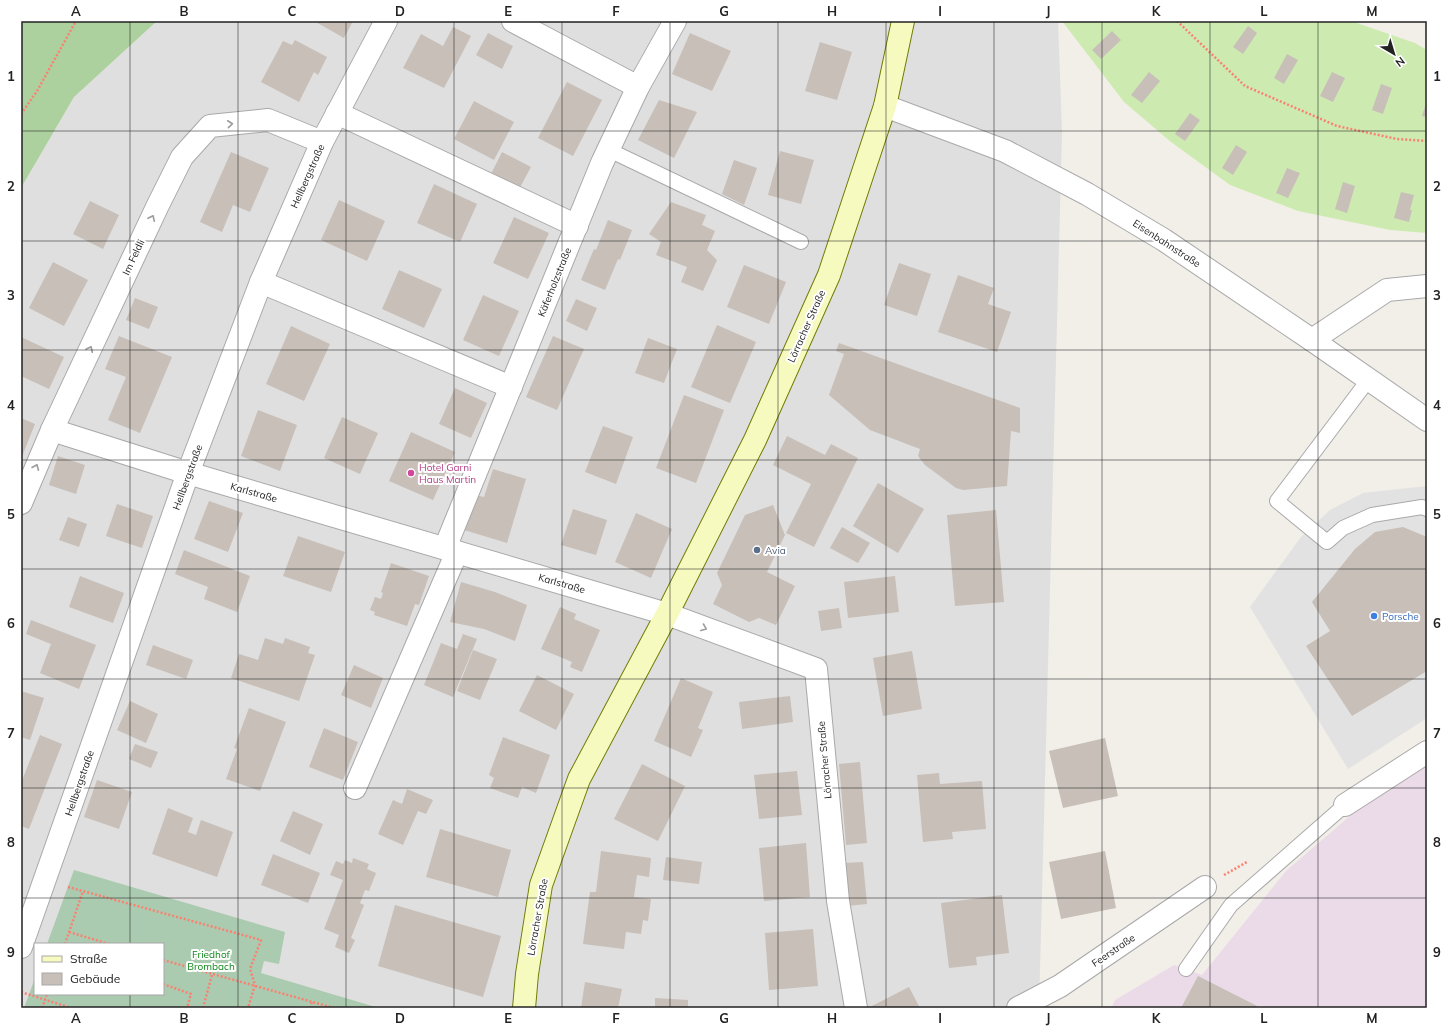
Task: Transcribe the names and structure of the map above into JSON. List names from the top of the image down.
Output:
{
  "streets": {
    "main road": ["Lörracher Straße"],
    "street": [
      "Hellbergstraße",
      "Eisenbahnstraße",
      "Im Feldli",
      "Käferholzstraße",
      "Karlstraße",
      "Feerstraße"
    ]
  },
  "crossings": [
    ["Hellbergstraße", "Im Feldli"],
    ["Hellbergstraße", "Karlstraße"],
    ["Eisenbahnstraße", "Lörracher Straße"],
    ["Im Feldli", "Karlstraße"],
    ["Käferholzstraße", "Karlstraße"],
    ["Lörracher Straße", "Karlstraße"]
  ],
  "one_way": ["Im Feldli"],
  "parks": ["Friedhof Brombach"],
  "places": ["Hotel Garni Haus Martin", "Avia", "Porsche"],
  "legend": ["Straße", "Gebäude"],
  "north": "bottom right",
  "grid": {
    "columns": [
      "A",
      "B",
      "C",
      "D",
      "E",
      "F",
      "G",
      "H",
      "I",
      "J",
      "K",
      "L",
      "M"
    ],
    "rows": [
      "1",
      "2",
      "3",
      "4",
      "5",
      "6",
      "7",
      "8",
      "9"
    ]
  }
}
